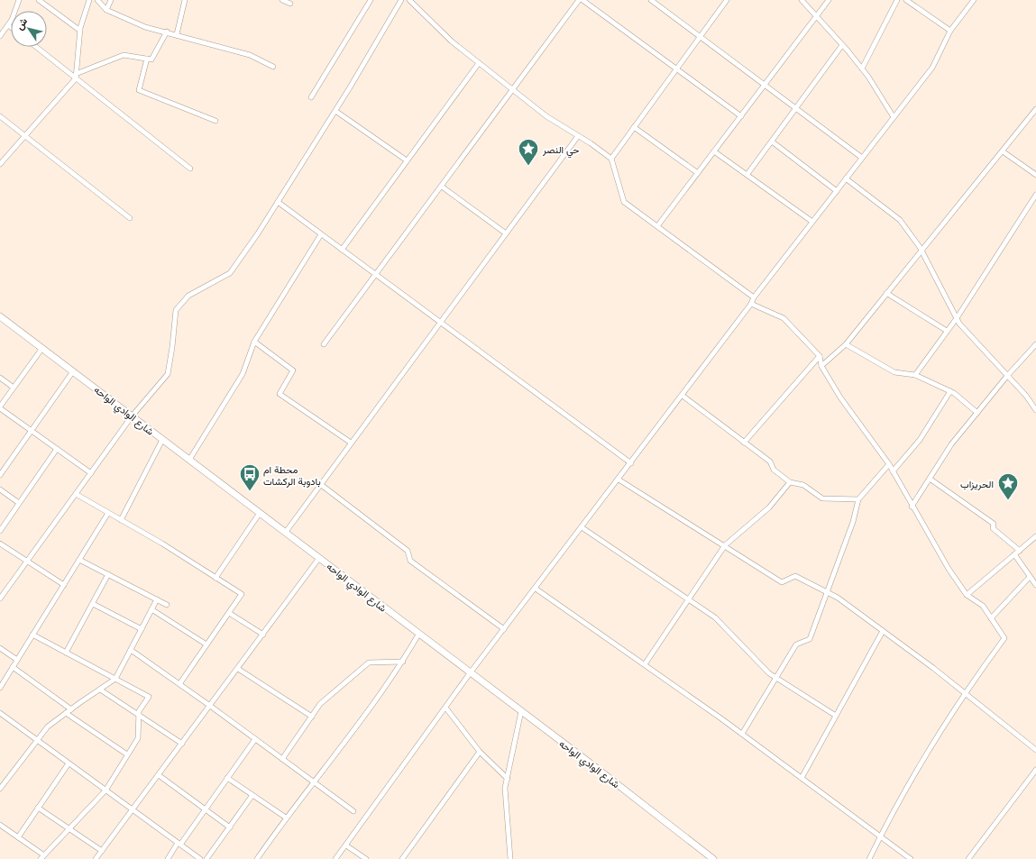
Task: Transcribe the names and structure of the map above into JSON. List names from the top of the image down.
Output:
{
  "streets": {
    "main road": ["شارع الوادي الواحه"]
  },
  "places": {
    "place": ["حي النصر", "الحريزاب"],
    "bus stop": ["محطة ام بادوبة الركشات"]
  },
  "north": "top left"
}
